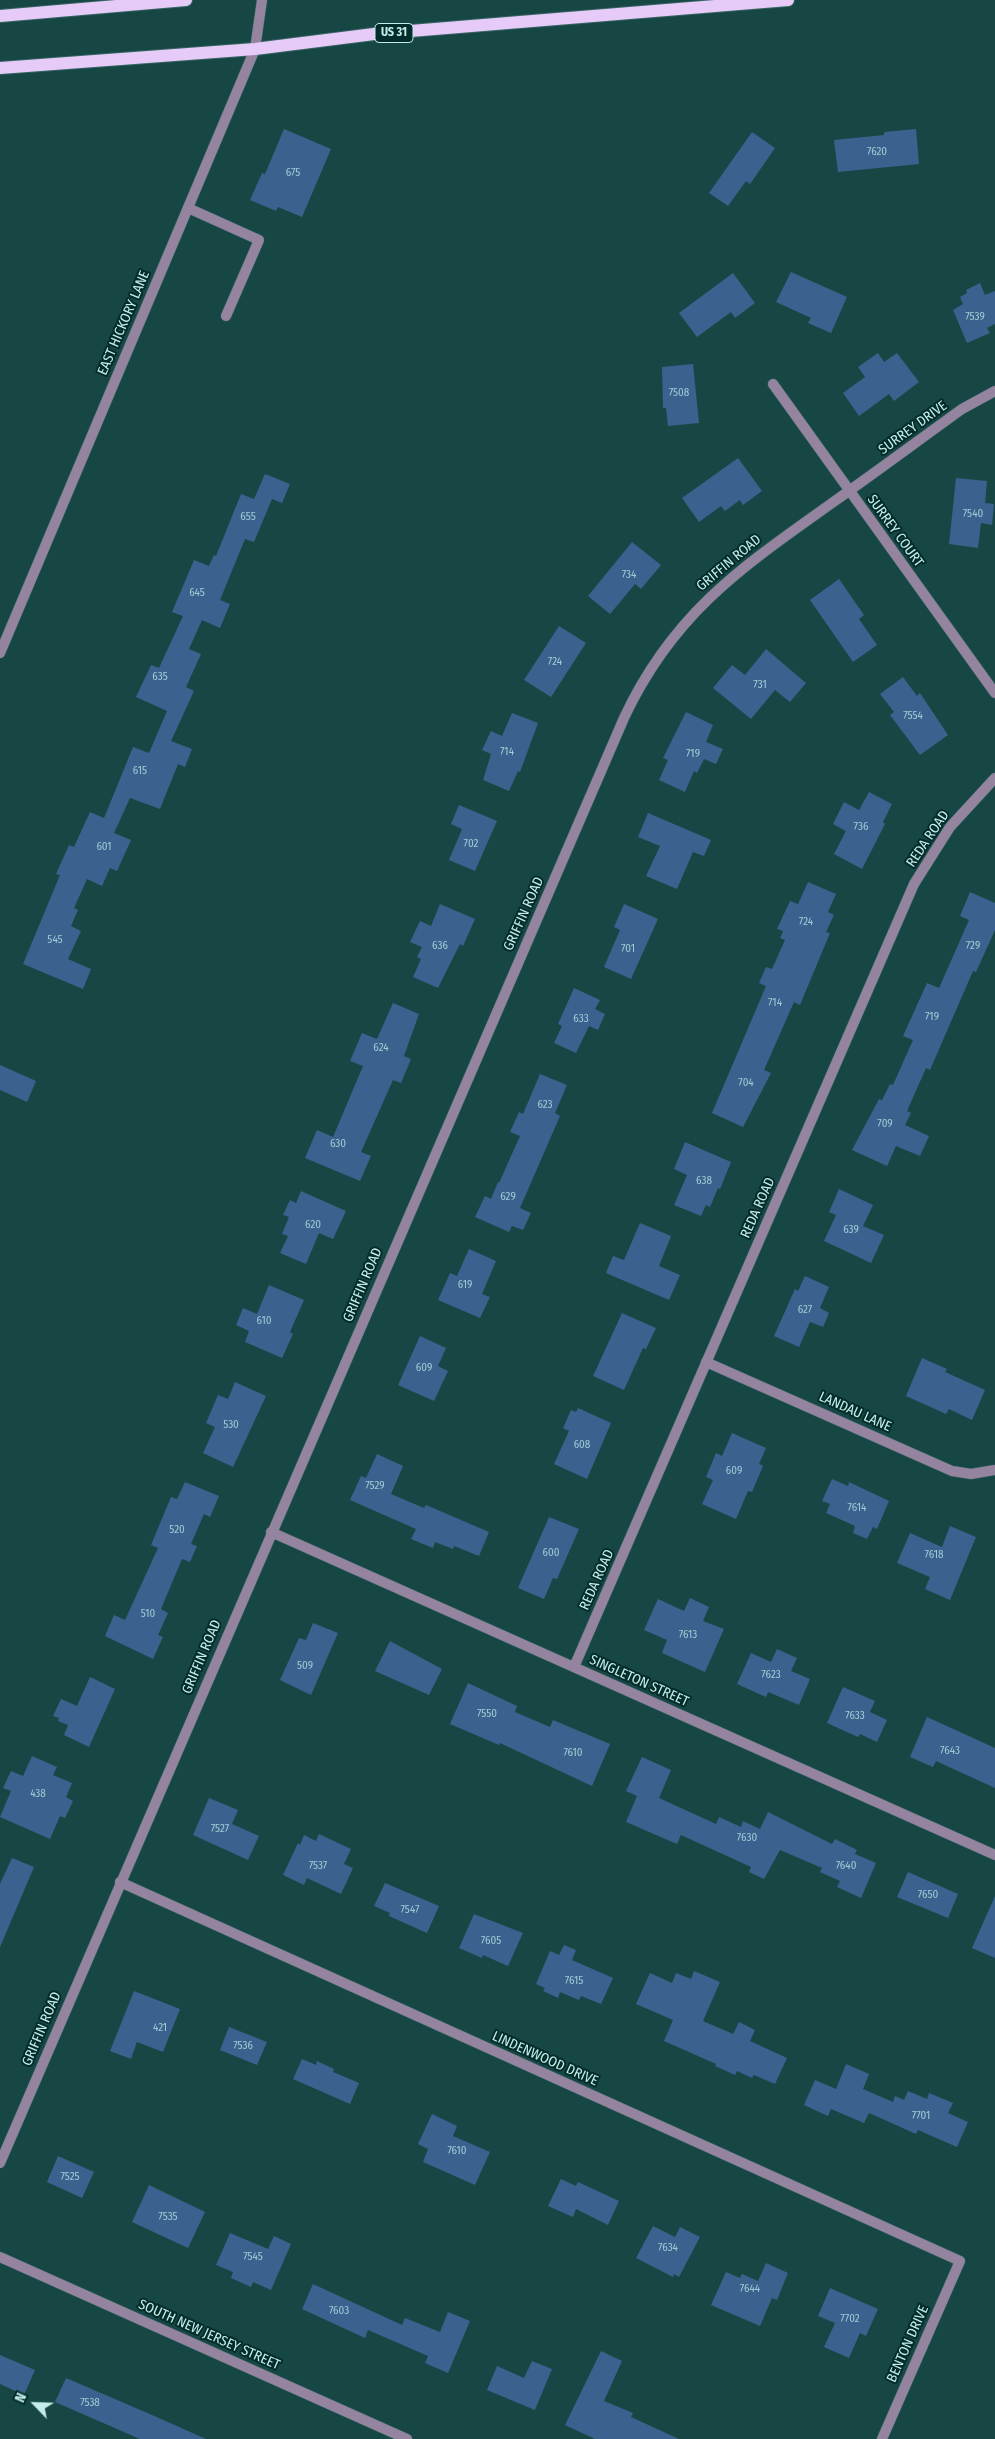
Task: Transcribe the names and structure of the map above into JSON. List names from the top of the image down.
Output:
{
  "streets": {
    "main road": ["US 31"],
    "street": [
      "EAST HICKORY LANE",
      "SURREY DRIVE",
      "SURREY COURT",
      "GRIFFIN ROAD",
      "REDA ROAD",
      "LANDAU LANE",
      "SINGLETON STREET",
      "LINDENWOOD DRIVE",
      "SOUTH NEW JERSEY STREET",
      "BENTON DRIVE"
    ]
  },
  "crossings": [
    ["US 31", "EAST HICKORY LANE"],
    ["SURREY DRIVE", "SURREY COURT"],
    ["SURREY DRIVE", "GRIFFIN ROAD"],
    ["SURREY COURT", "GRIFFIN ROAD"],
    ["GRIFFIN ROAD", "SINGLETON STREET"],
    ["GRIFFIN ROAD", "LINDENWOOD DRIVE"],
    ["REDA ROAD", "LANDAU LANE"],
    ["REDA ROAD", "SINGLETON STREET"],
    ["LINDENWOOD DRIVE", "BENTON DRIVE"]
  ],
  "house_numbers": [
    "7620",
    "675",
    "7539",
    "7508",
    "7540",
    "655",
    "734",
    "645",
    "724",
    "635",
    "731",
    "7554",
    "714",
    "719",
    "615",
    "736",
    "702",
    "601",
    "724",
    "545",
    "636",
    "729",
    "701",
    "714",
    "719",
    "633",
    "624",
    "704",
    "623",
    "709",
    "630",
    "638",
    "629",
    "620",
    "639",
    "619",
    "627",
    "610",
    "609",
    "530",
    "608",
    "609",
    "7529",
    "7614",
    "520",
    "600",
    "7618",
    "510",
    "7613",
    "509",
    "7623",
    "7550",
    "7633",
    "7643",
    "7610",
    "438",
    "7527",
    "7630",
    "7537",
    "7640",
    "7650",
    "7547",
    "7605",
    "7615",
    "421",
    "7536",
    "7701",
    "7610",
    "7525",
    "7535",
    "7634",
    "7545",
    "7644",
    "7603",
    "7702",
    "7538"
  ],
  "north": "top left"
}
